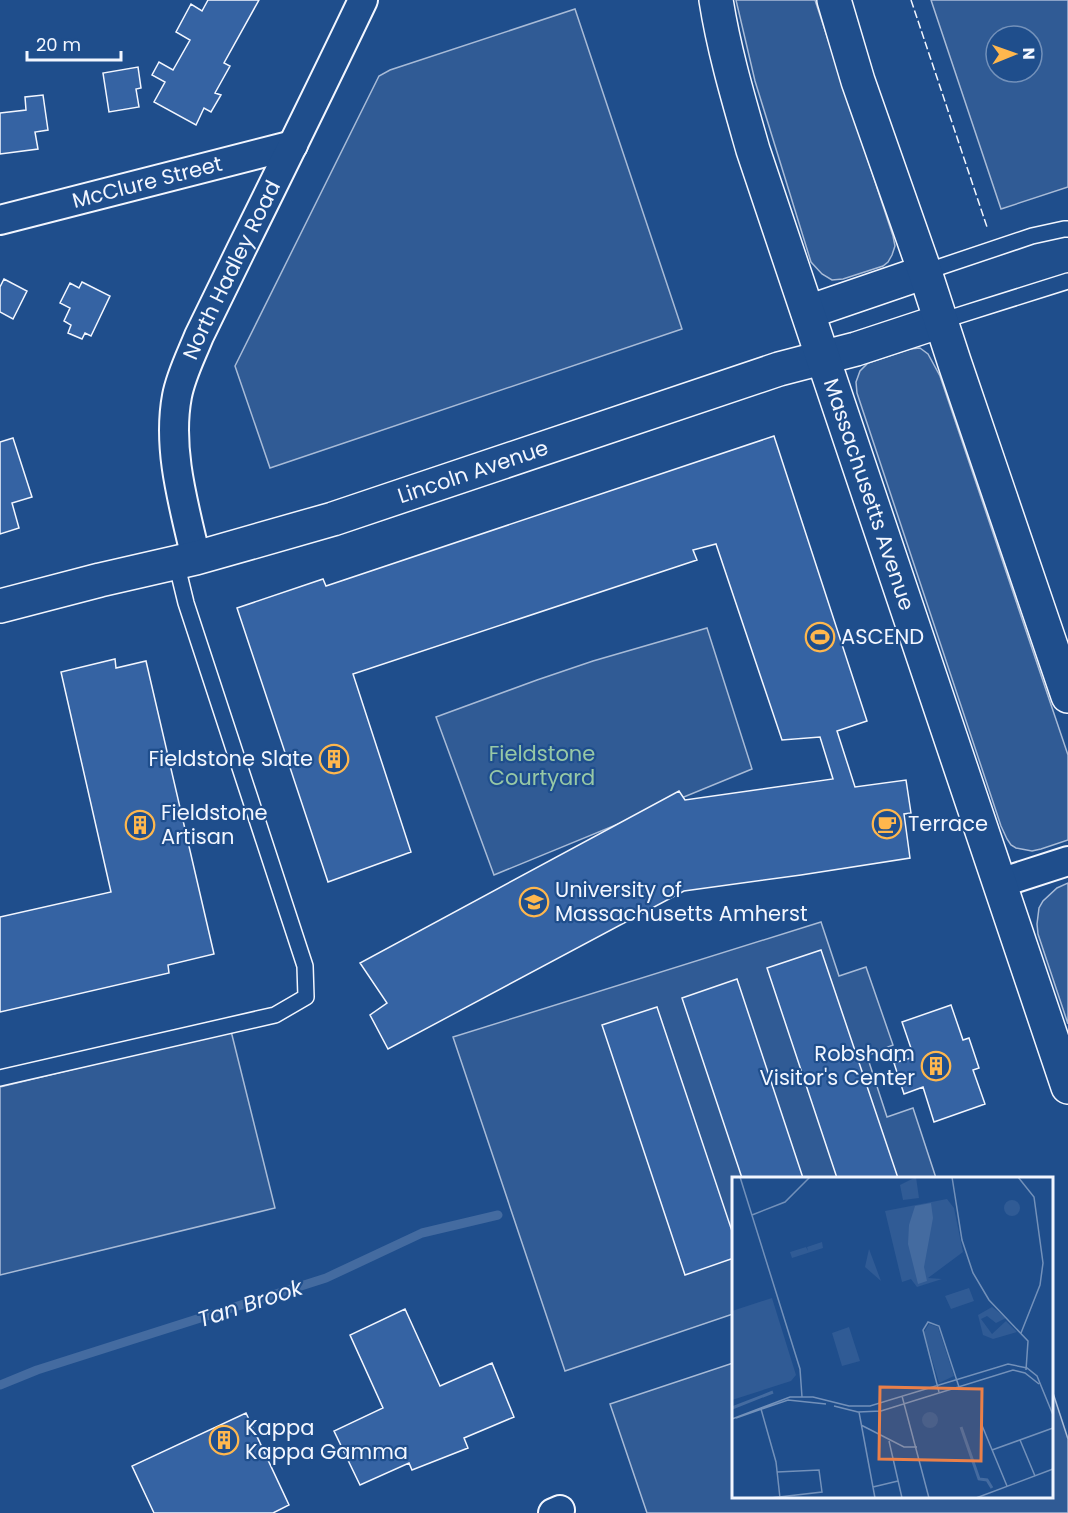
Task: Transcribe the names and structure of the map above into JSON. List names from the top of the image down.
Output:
{
  "streets": {
    "main road": ["Lincoln Avenue", "Massachusetts Avenue"],
    "street": ["McClure Street", "North Hadley Road"]
  },
  "crossings": [
    ["McClure Street", "North Hadley Road"],
    ["North Hadley Road", "Lincoln Avenue"],
    ["Lincoln Avenue", "Massachusetts Avenue"]
  ],
  "water": ["Tan Brook"],
  "parks": ["Fieldstone Courtyard"],
  "places": {
    "sports": ["ASCEND"],
    "building": [
      "Fieldstone Slate",
      "Fieldstone Artisan",
      "Robsham Visitor's Center",
      "Kappa Kappa Gamma"
    ],
    "cafe": ["Terrace"],
    "school or university": ["University of Massachusetts Amherst"]
  },
  "scale_bar": "20 m",
  "north": "right"
}
